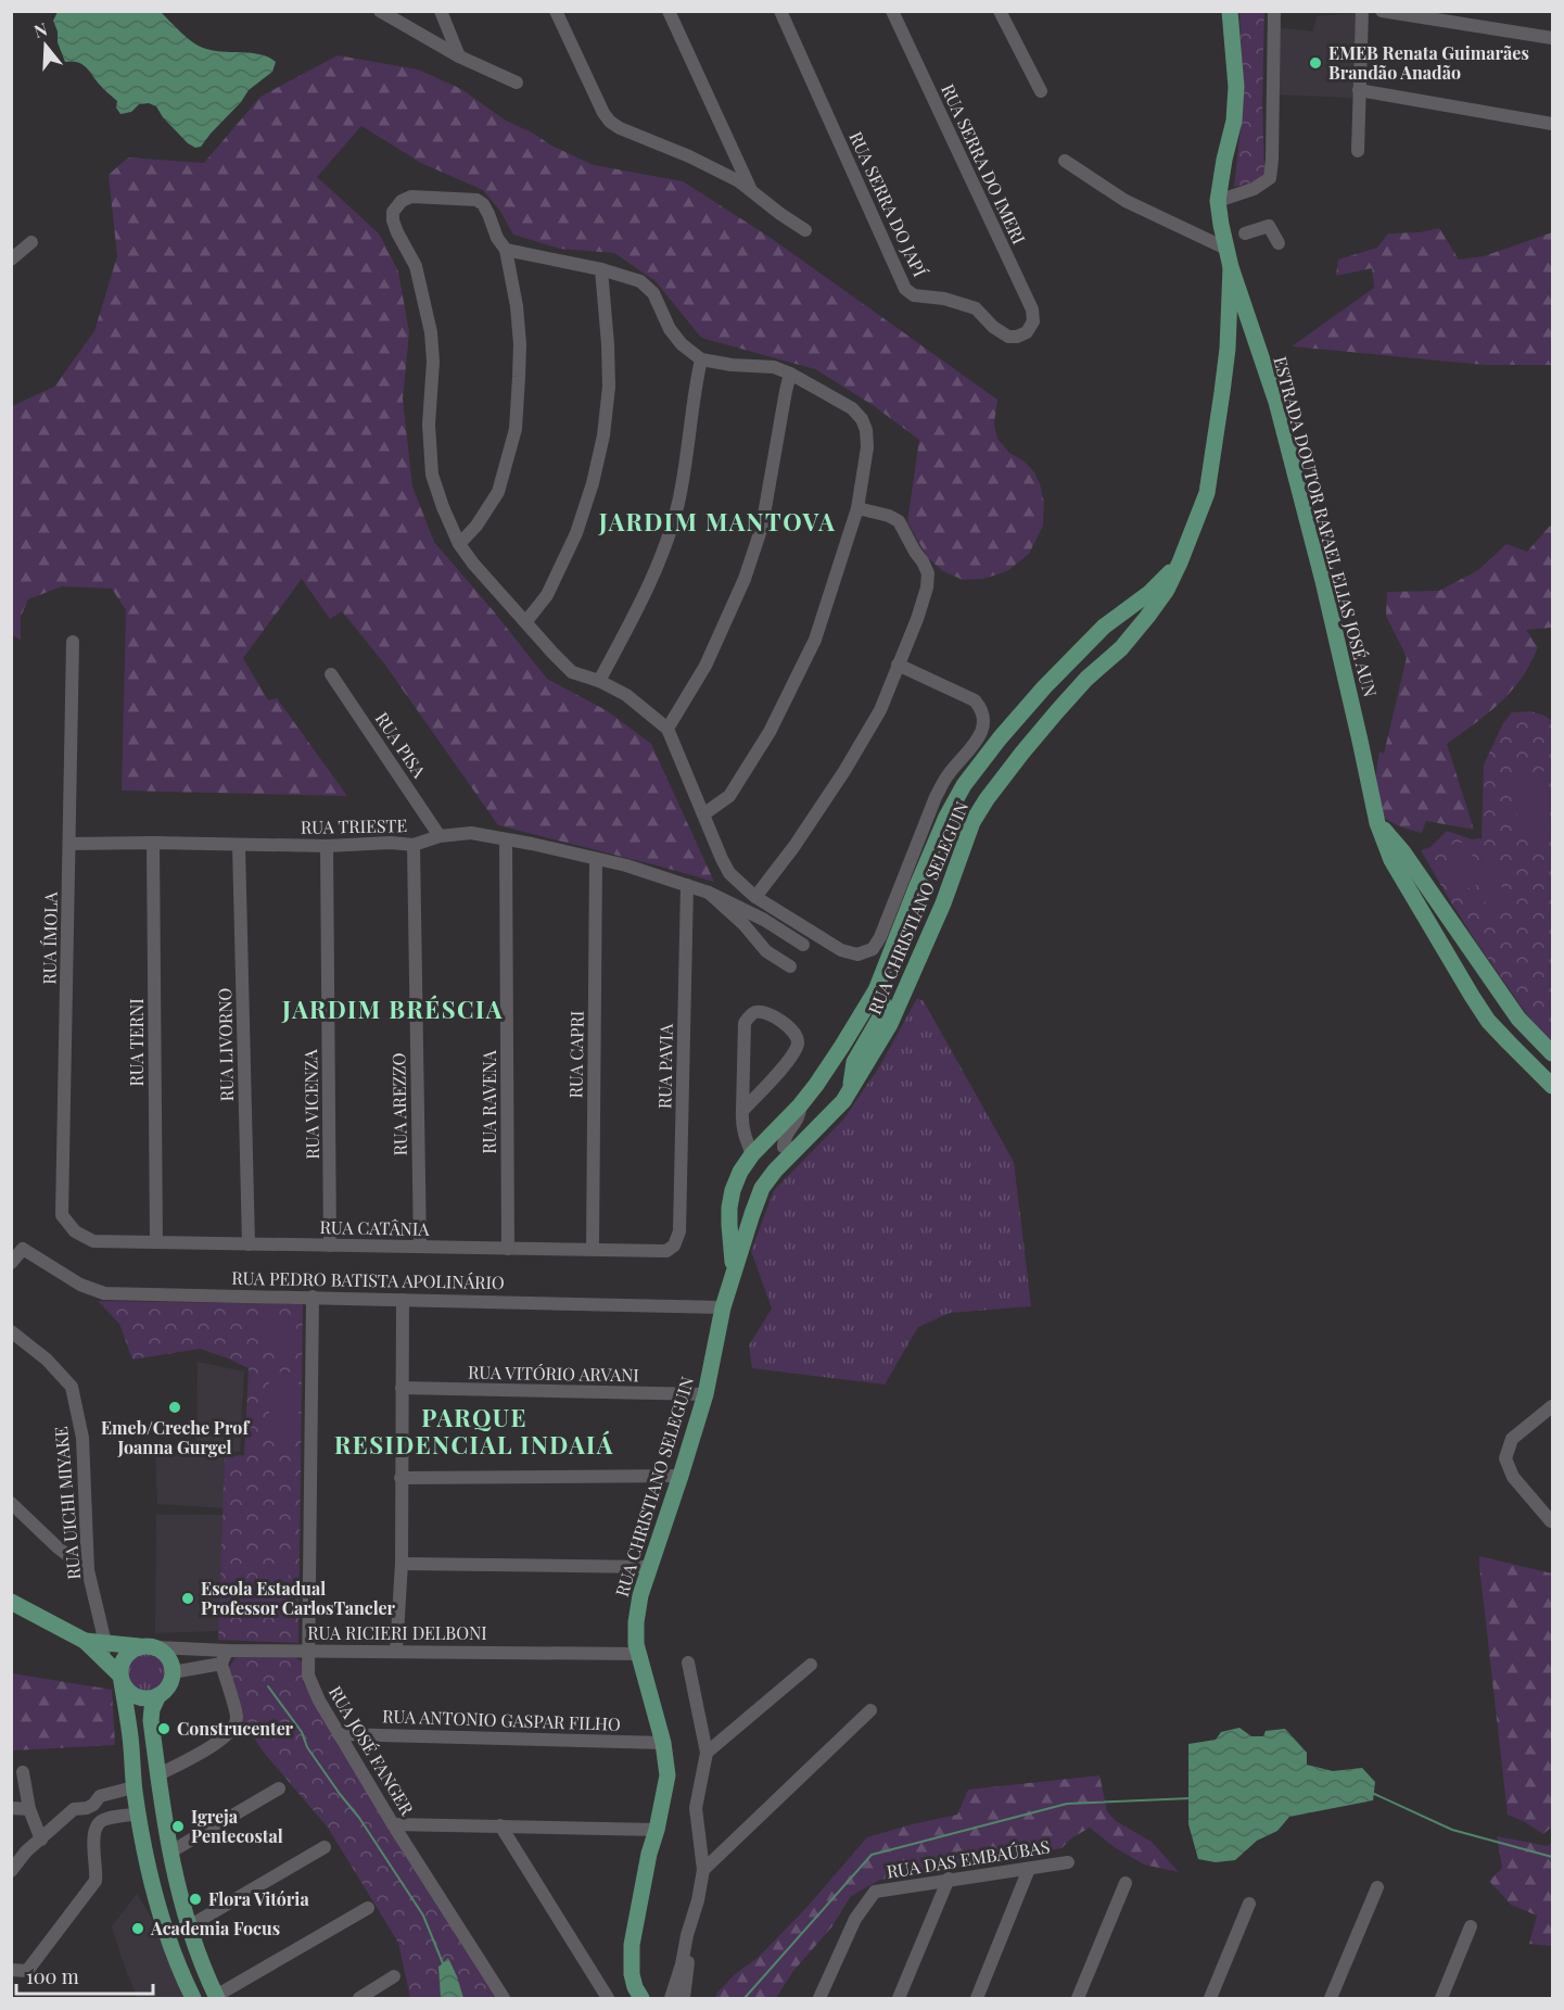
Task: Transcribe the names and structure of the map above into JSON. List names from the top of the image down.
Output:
{
  "streets": {
    "main road": ["ESTRADA DOUTOR RAFAEL ELIAS JOSÉ AUN", "RUA CHRISTIANO SELEGUIN"],
    "street": [
      "RUA SERRA DO IMERI",
      "RUA SERRA DO JAPÍ",
      "RUA PISA",
      "RUA TRIESTE",
      "RUA ÍMOLA",
      "RUA TERNI",
      "RUA LIVORNO",
      "RUA CAPRI",
      "RUA PAVIA",
      "RUA RAVENA",
      "RUA VICENZA",
      "RUA AREZZO",
      "RUA CATÂNIA",
      "RUA PEDRO BATISTA APOLINÁRIO",
      "RUA VITÓRIO ARVANI",
      "RUA UICHI MIYAKE",
      "RUA RICIERI DELBONI",
      "RUA ANTONIO GASPAR FILHO",
      "RUA JOSÉ FANGER",
      "RUA DAS EMBAÚBAS"
    ]
  },
  "crossings": [
    ["RUA SERRA DO IMERI", "RUA SERRA DO JAPÍ"],
    ["ESTRADA DOUTOR RAFAEL ELIAS JOSÉ AUN", "RUA CHRISTIANO SELEGUIN"],
    ["RUA PISA", "RUA TRIESTE"],
    ["RUA TRIESTE", "RUA ÍMOLA"],
    ["RUA TRIESTE", "RUA TERNI"],
    ["RUA TRIESTE", "RUA LIVORNO"],
    ["RUA TRIESTE", "RUA CAPRI"],
    ["RUA TRIESTE", "RUA PAVIA"],
    ["RUA TRIESTE", "RUA RAVENA"],
    ["RUA TRIESTE", "RUA VICENZA"],
    ["RUA TRIESTE", "RUA AREZZO"],
    ["RUA CHRISTIANO SELEGUIN", "RUA PEDRO BATISTA APOLINÁRIO"],
    ["RUA CHRISTIANO SELEGUIN", "RUA VITÓRIO ARVANI"],
    ["RUA CHRISTIANO SELEGUIN", "RUA RICIERI DELBONI"],
    ["RUA CHRISTIANO SELEGUIN", "RUA ANTONIO GASPAR FILHO"],
    ["RUA ÍMOLA", "RUA CATÂNIA"],
    ["RUA TERNI", "RUA CATÂNIA"],
    ["RUA LIVORNO", "RUA CATÂNIA"],
    ["RUA CAPRI", "RUA CATÂNIA"],
    ["RUA PAVIA", "RUA CATÂNIA"],
    ["RUA RAVENA", "RUA CATÂNIA"],
    ["RUA VICENZA", "RUA CATÂNIA"],
    ["RUA AREZZO", "RUA CATÂNIA"],
    ["RUA PEDRO BATISTA APOLINÁRIO", "RUA JOSÉ FANGER"],
    ["RUA RICIERI DELBONI", "RUA JOSÉ FANGER"],
    ["RUA ANTONIO GASPAR FILHO", "RUA JOSÉ FANGER"]
  ],
  "districts": ["JARDIM MANTOVA", "JARDIM BRÉSCIA", "PARQUE RESIDENCIAL INDAIÁ"],
  "places": [
    "EMEB Renata Guimarães Brandão Anadão",
    "Emeb/Creche Prof Joanna Gurgel",
    "Escola Estadual Professor CarlosTancler",
    "Construcenter",
    "Igreja Pentecostal",
    "Flora Vitória",
    "Academia Focus"
  ],
  "scale_bar": "100 m",
  "north": "top"
}
